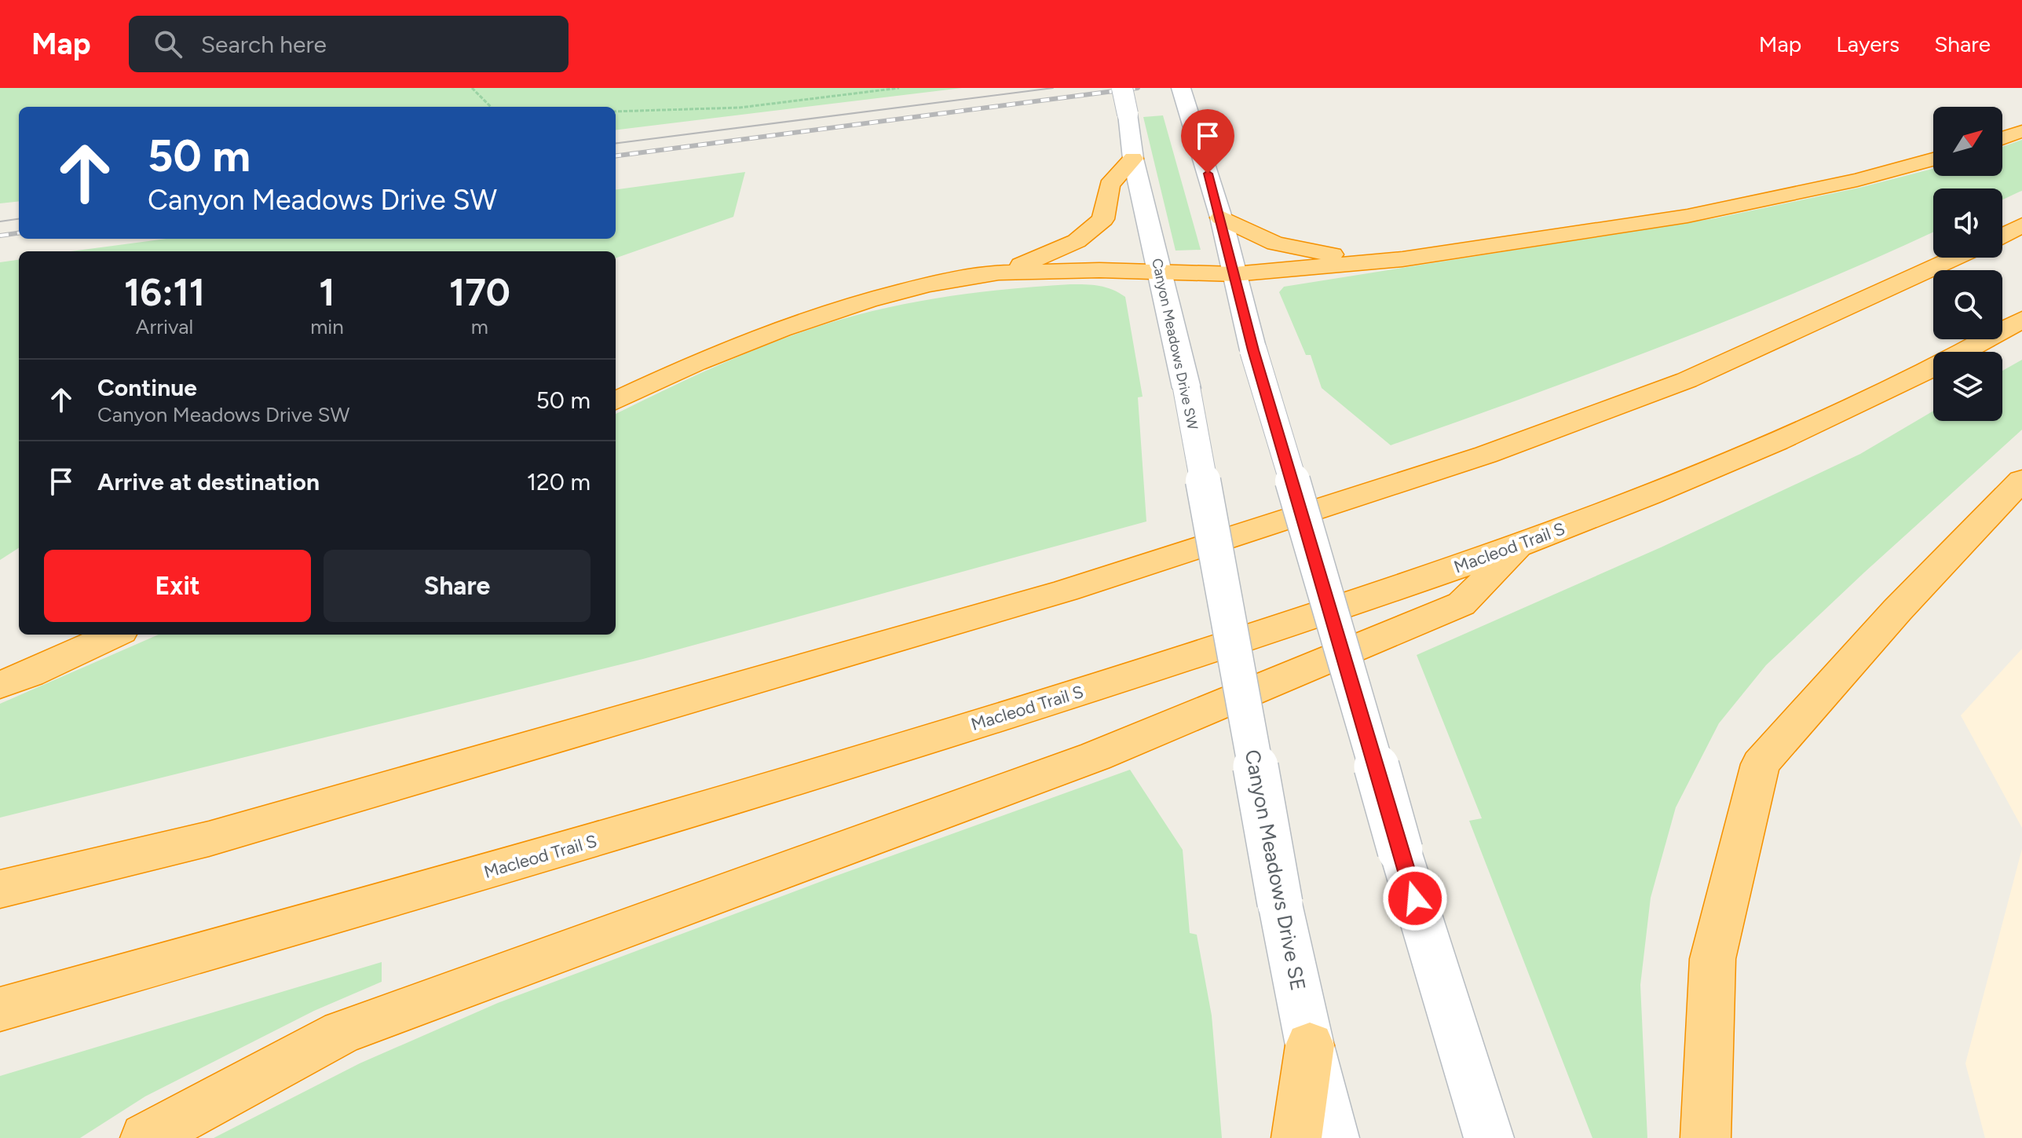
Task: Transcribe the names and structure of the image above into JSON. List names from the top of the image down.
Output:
{
  "streets": {
    "highway": ["Macleod Trail S"],
    "main road": ["Canyon Meadows Drive SW", "Canyon Meadows Drive SE"]
  },
  "crossings": [
    ["Canyon Meadows Drive SW", "Canyon Meadows Drive SE"]
  ],
  "north": "top right",
  "page": {
    "header": "Map",
    "search": "Search here",
    "nav": ["Map", "Layers", "Share"],
    "turn": ["50 m", "Canyon Meadows Drive SW"],
    "eta": [
      "16:11",
      "Arrival",
      "1",
      "min",
      "170",
      "m"
    ],
    "list": [
      {
        "name": "Continue",
        "note": "Canyon Meadows Drive SW",
        "value": "50 m"
      },
      {
        "name": "Arrive at destination",
        "value": "120 m"
      }
    ],
    "buttons": ["Exit", "Share"]
  }
}
